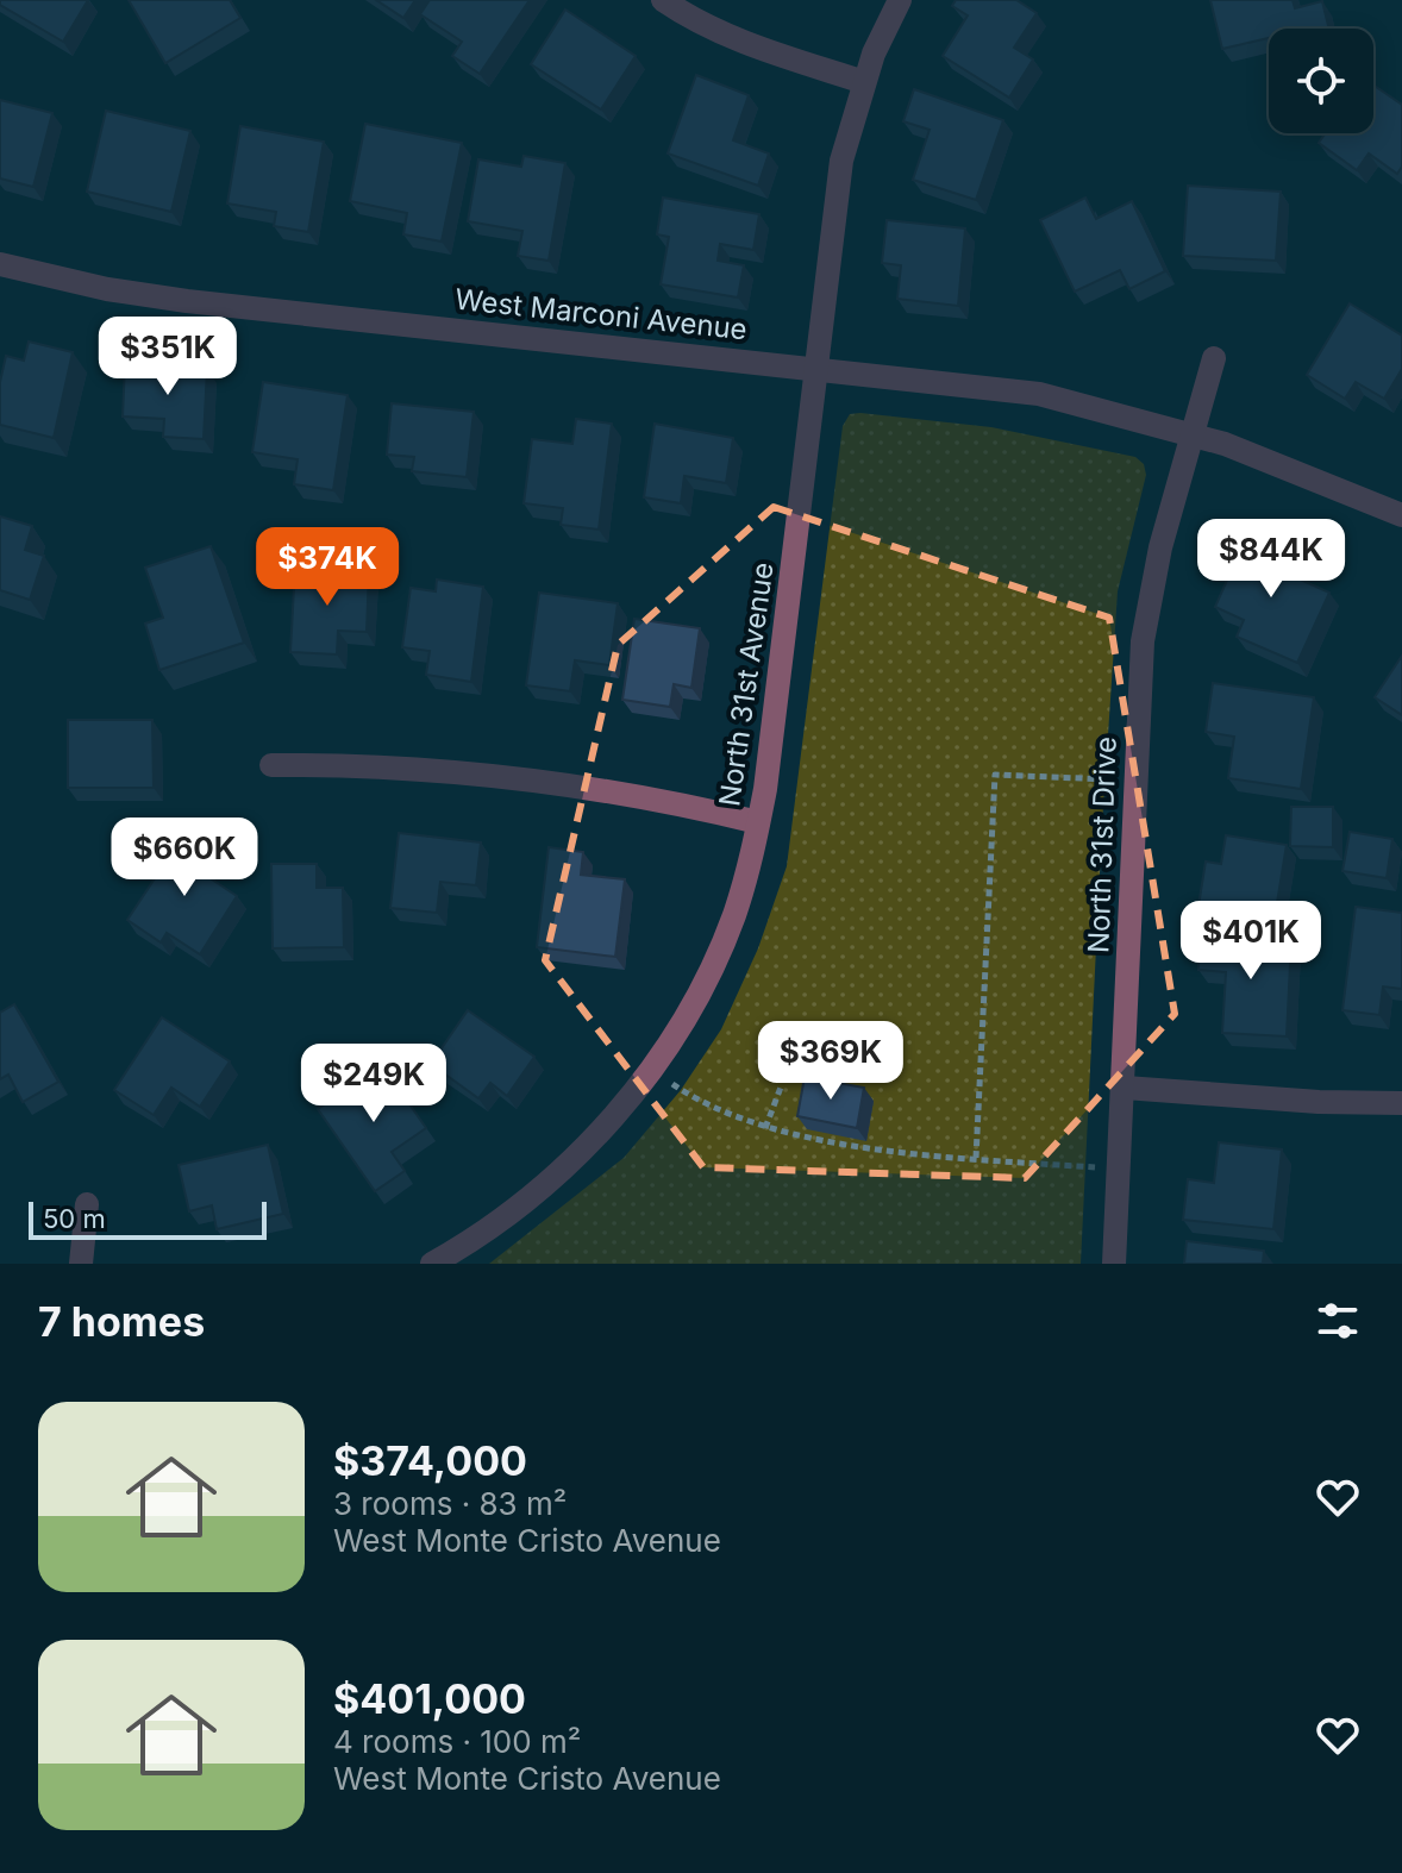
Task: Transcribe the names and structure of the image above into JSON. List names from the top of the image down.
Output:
{
  "streets": {
    "street": ["West Marconi Avenue", "North 31st Avenue", "North 31st Drive"]
  },
  "crossings": [
    ["West Marconi Avenue", "North 31st Avenue"],
    ["West Marconi Avenue", "North 31st Drive"]
  ],
  "scale_bar": "50 m",
  "page": {
    "price": [
      "$351K",
      "$844K",
      "$374K",
      "$660K",
      "$401K",
      "$369K",
      "$249K"
    ],
    "scale": "50 m",
    "heading": "7 homes",
    "list": [
      {
        "name": "$374,000",
        "note": "3 rooms · 83 m² · West Monte Cristo Avenue"
      },
      {
        "name": "$401,000",
        "note": "4 rooms · 100 m² · West Monte Cristo Avenue"
      }
    ]
  }
}
